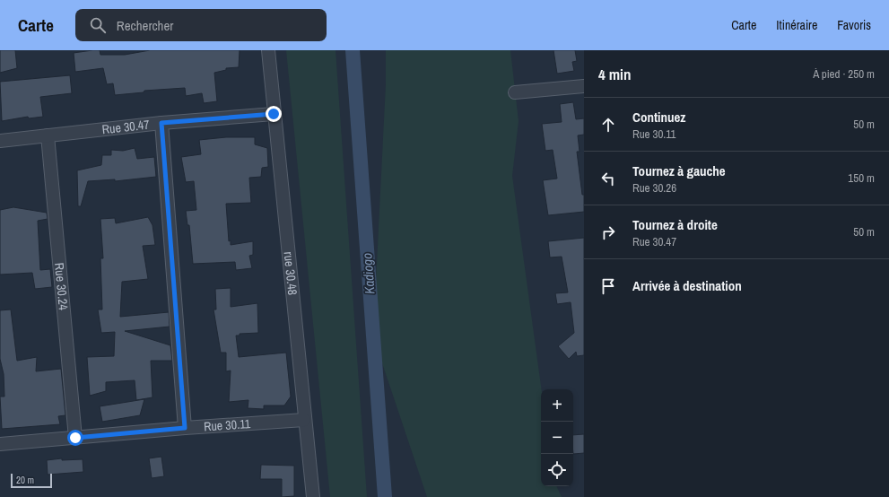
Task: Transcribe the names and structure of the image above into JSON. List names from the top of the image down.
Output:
{
  "streets": {
    "street": [
      "Rue 30.47",
      "rue 30.48",
      "Rue 30.24",
      "Rue 30.11"
    ]
  },
  "crossings": [
    ["Rue 30.47", "rue 30.48"],
    ["Rue 30.47", "Rue 30.24"],
    ["rue 30.48", "Rue 30.11"],
    ["Rue 30.24", "Rue 30.11"]
  ],
  "water": ["Kadiogo"],
  "scale_bar": "20 m",
  "page": {
    "header": "Carte",
    "search": "Rechercher",
    "nav": ["Carte", "Itinéraire", "Favoris"],
    "heading": ["4 min", "À pied · 250 m"],
    "list": [
      ["Continuez", "Rue 30.11", "50 m"],
      ["Tournez à gauche", "Rue 30.26", "150 m"],
      ["Tournez à droite", "Rue 30.47", "50 m"],
      "Arrivée à destination"
    ],
    "map_buttons": ["+", "−"],
    "scale": "20 m"
  }
}
